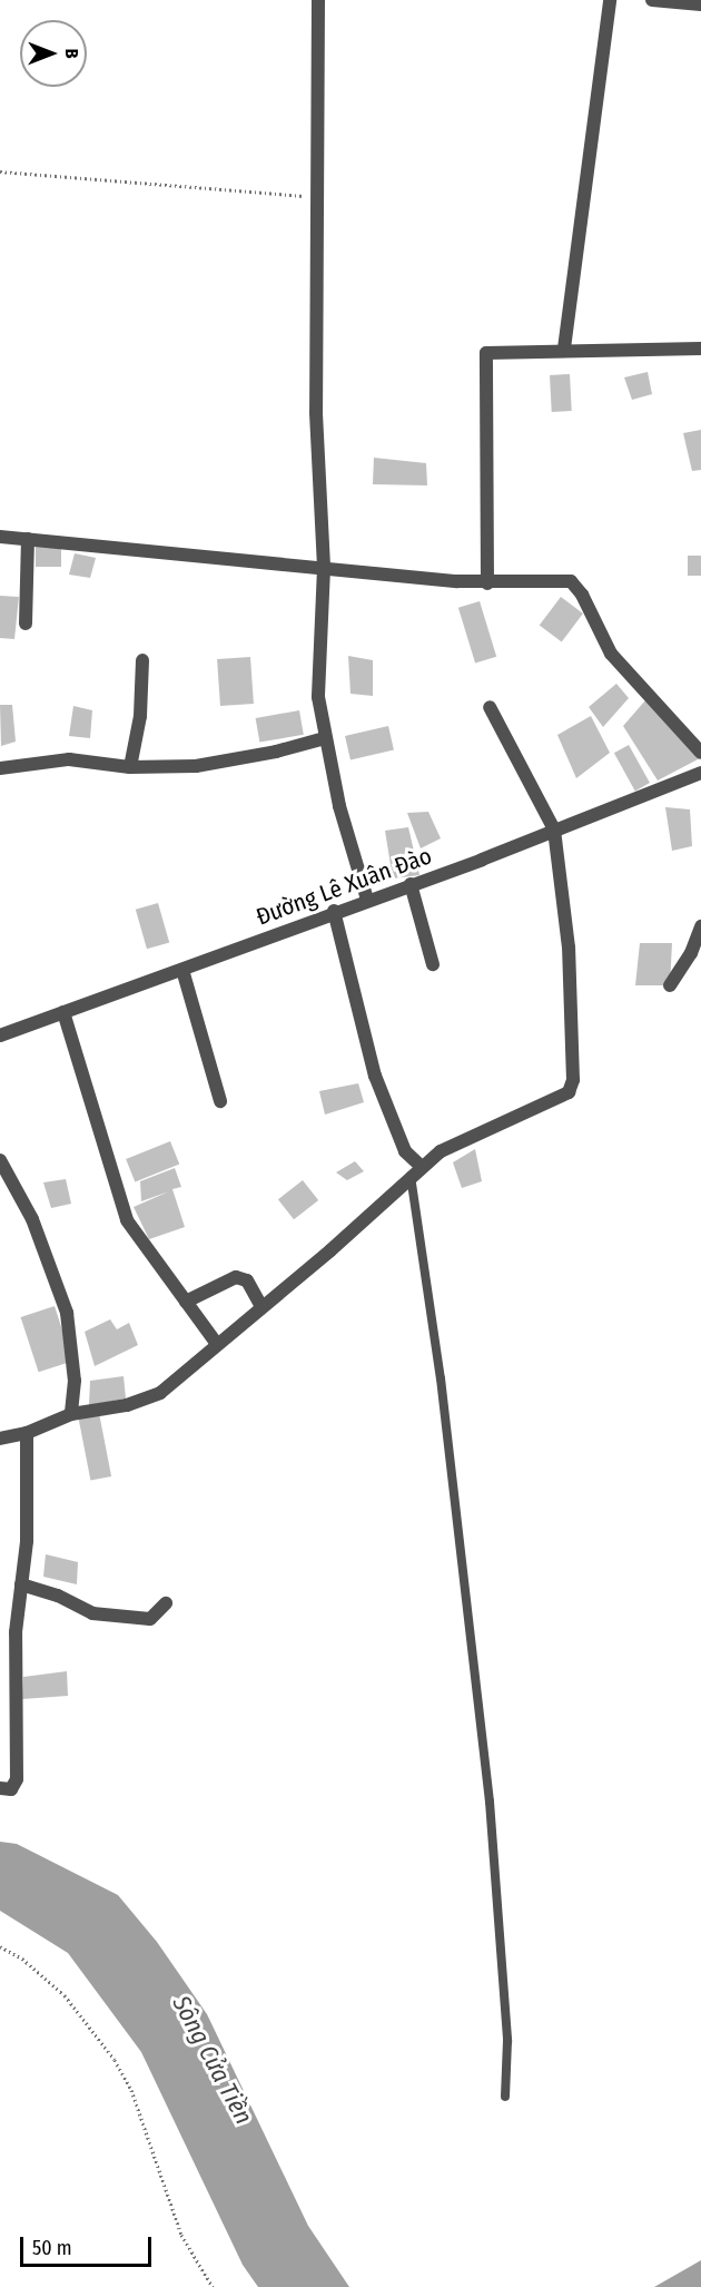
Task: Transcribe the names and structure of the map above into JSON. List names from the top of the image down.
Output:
{
  "streets": {
    "street": ["Đường Lê Xuân Đào"]
  },
  "water": ["Sông Cửa Tiền"],
  "scale_bar": "50 m",
  "north": "right"
}
